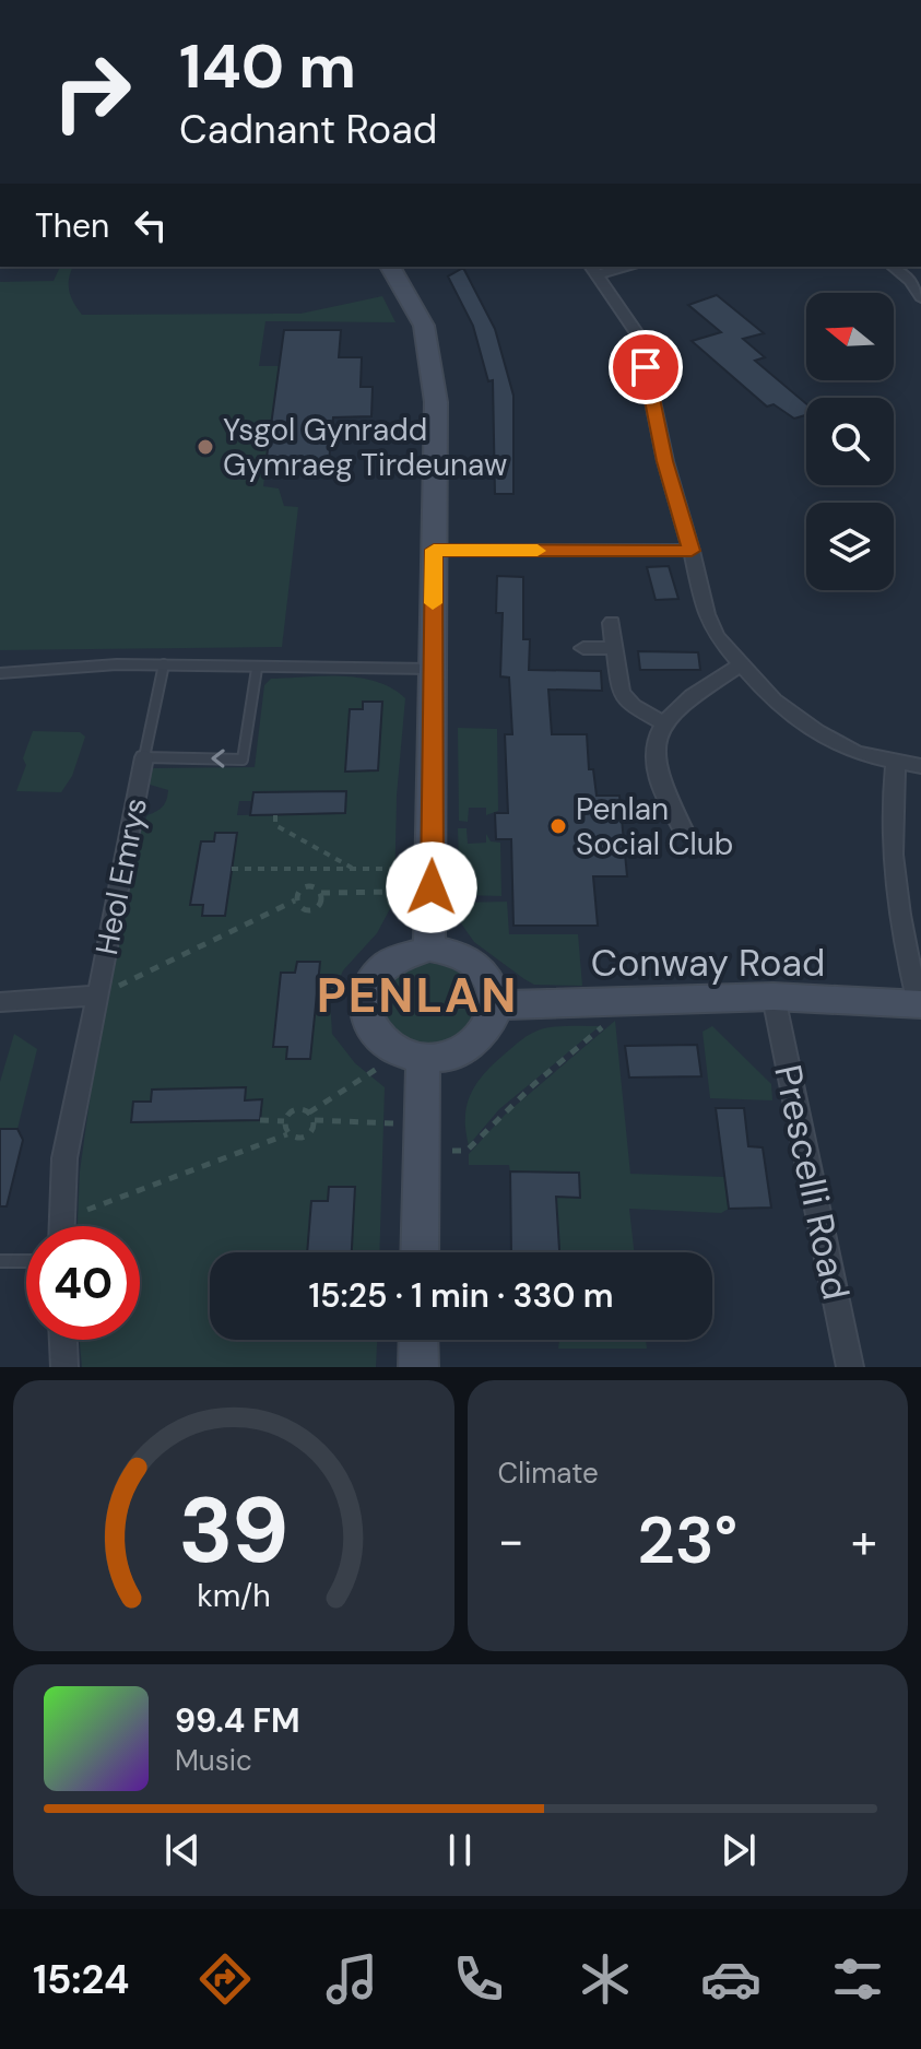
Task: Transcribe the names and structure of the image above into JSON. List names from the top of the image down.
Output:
{
  "streets": {
    "street": ["Heol Emrys", "Conway Road", "Prescelli Road"]
  },
  "crossings": [
    ["Conway Road", "Prescelli Road"]
  ],
  "districts": ["PENLAN"],
  "places": ["Ysgol Gynradd Gymraeg Tirdeunaw", "Penlan Social Club"],
  "north": "left",
  "page": {
    "turn": ["140 m", "Cadnant Road"],
    "then": "Then",
    "limit": "40",
    "trip": "15:25 · 1 min · 330 m",
    "tile": "Climate",
    "heat": ["−", "23°", "+"],
    "song": ["99.4 FM", "Music"],
    "tabs": "15:24",
    "gauge": ["39", "km/h"]
  }
}
